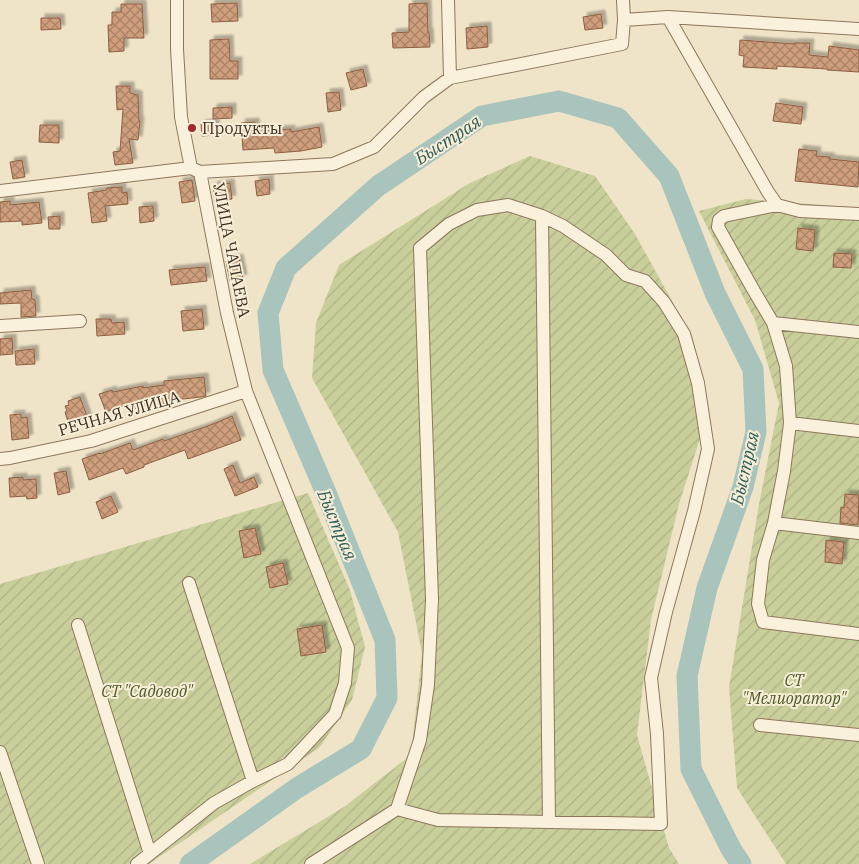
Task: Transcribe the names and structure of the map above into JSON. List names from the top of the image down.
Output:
{
  "streets": {
    "street": ["УЛИЦА ЧАПАЕВА", "РЕЧНАЯ УЛИЦА"]
  },
  "crossings": [
    ["УЛИЦА ЧАПАЕВА", "РЕЧНАЯ УЛИЦА"]
  ],
  "water": ["Быстрая"],
  "parks": ["СТ \"Мелиоратор\"", "СТ \"Садовод\""],
  "places": ["Продукты"]
}
